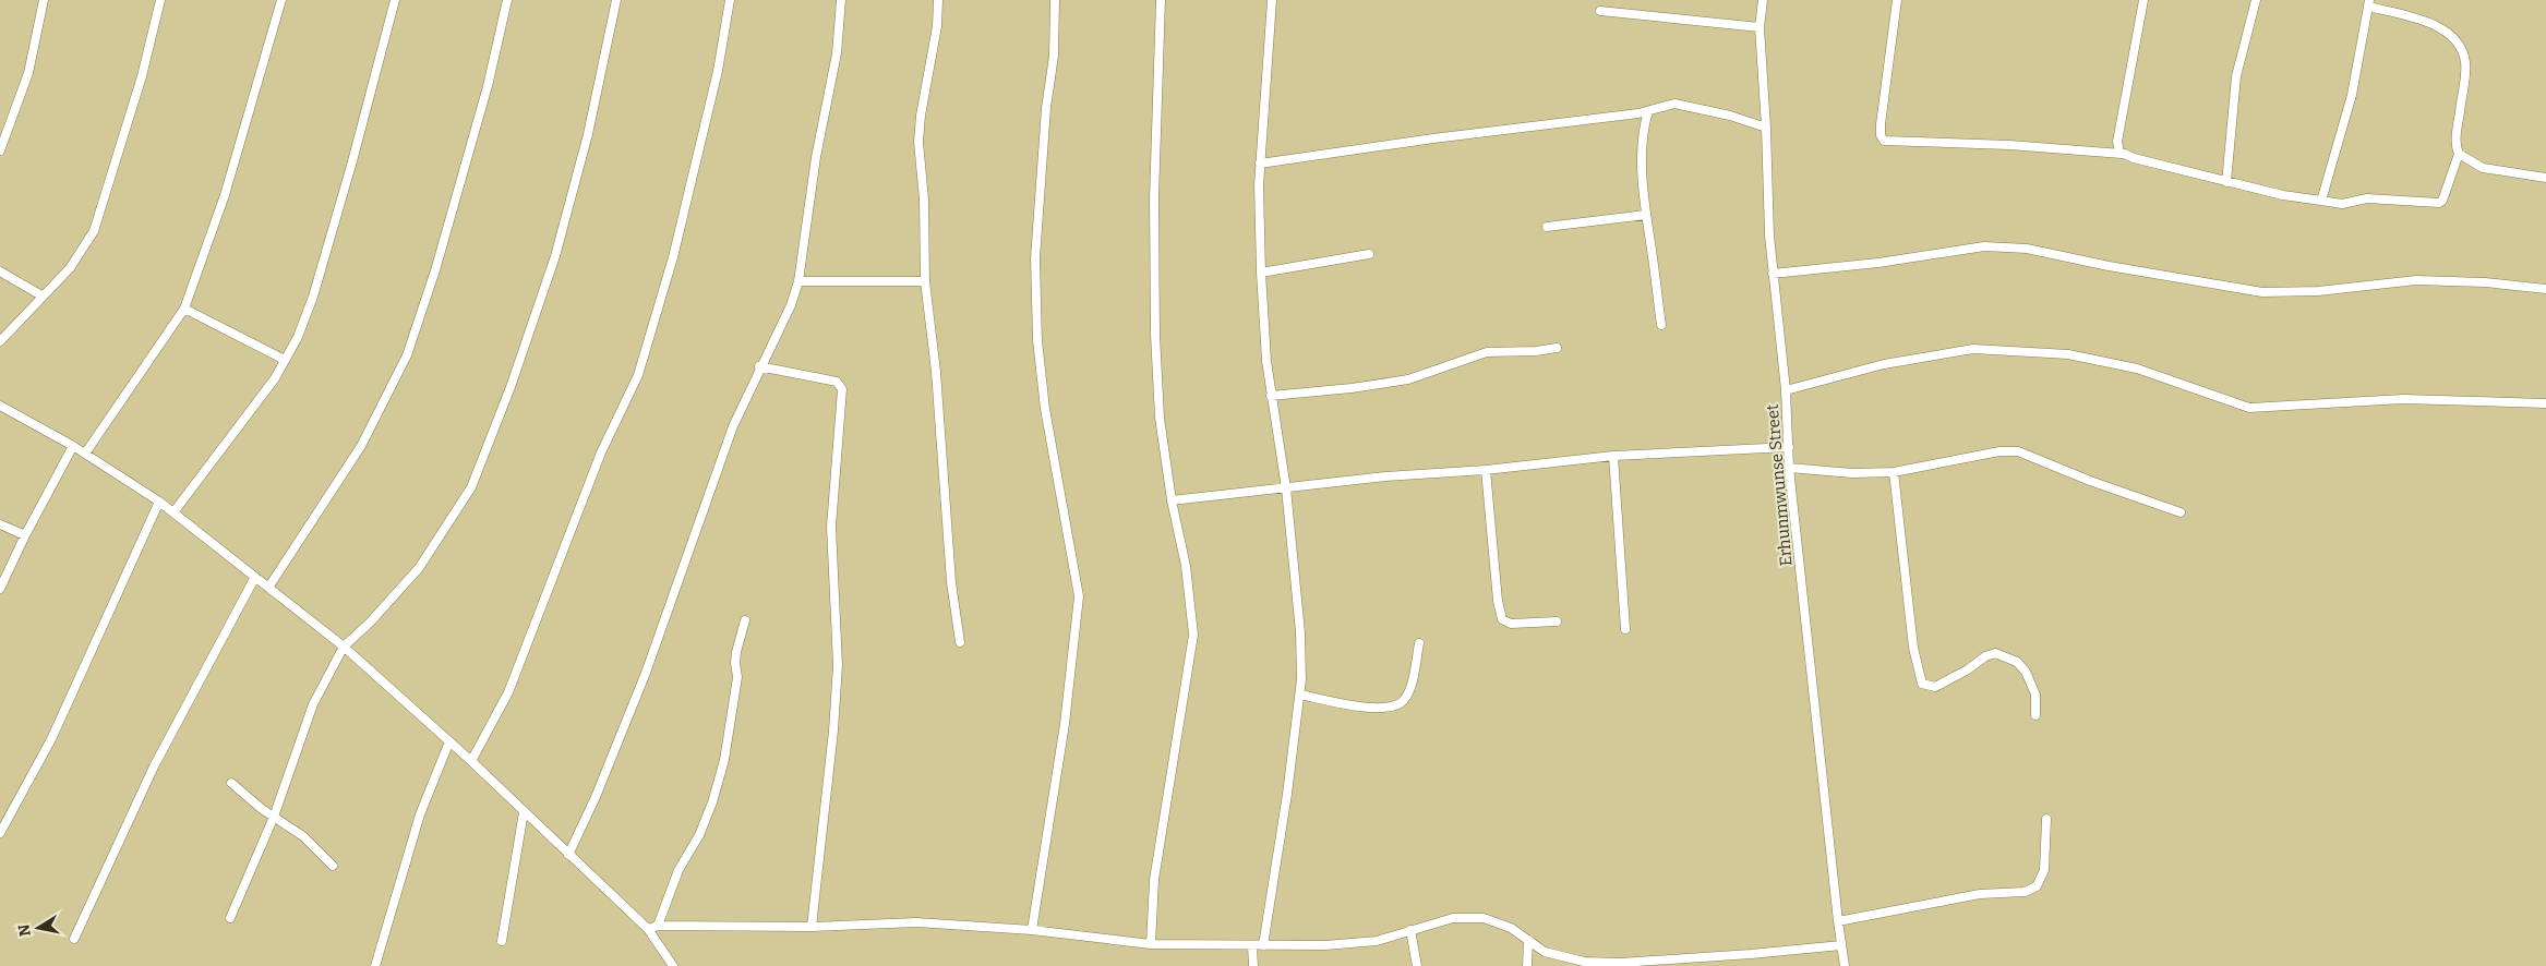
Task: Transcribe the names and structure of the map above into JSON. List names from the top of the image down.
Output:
{
  "streets": {
    "street": ["Erhunmwunse Street"]
  },
  "north": "left"
}
